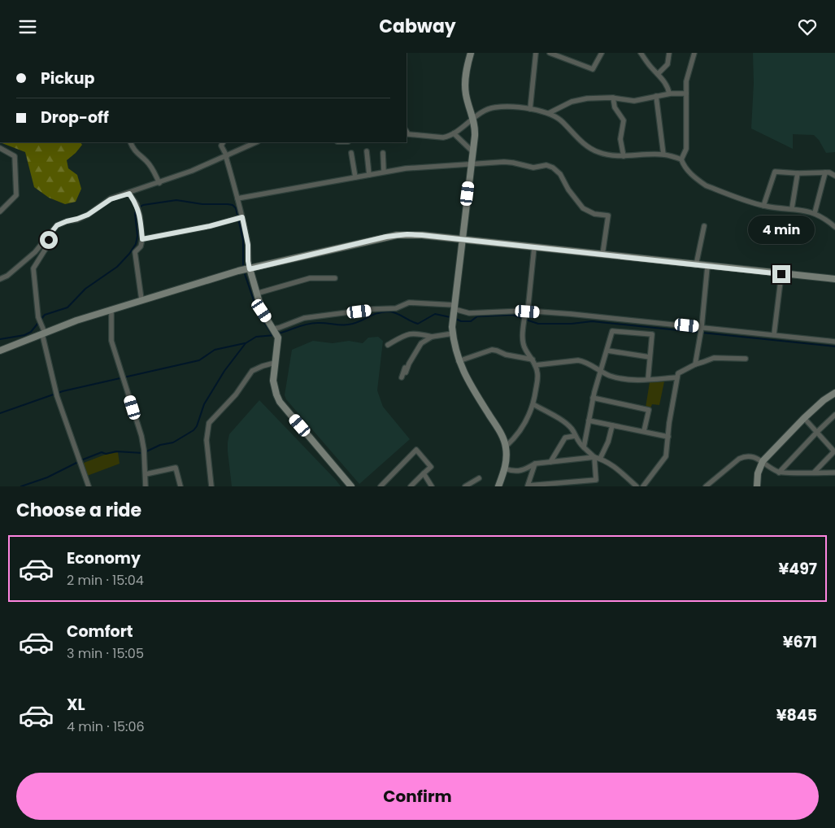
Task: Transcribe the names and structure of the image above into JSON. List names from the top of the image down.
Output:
{
  "page": {
    "header": "Cabway",
    "banner": ["Pickup", "Drop-off"],
    "bubble": "4 min",
    "heading": "Choose a ride",
    "list": [
      {
        "name": "Economy",
        "note": "2 min · 15:04",
        "value": "¥497"
      },
      {
        "name": "Comfort",
        "note": "3 min · 15:05",
        "value": "¥671"
      },
      {
        "name": "XL",
        "note": "4 min · 15:06",
        "value": "¥845"
      }
    ],
    "buttons": "Confirm"
  }
}
